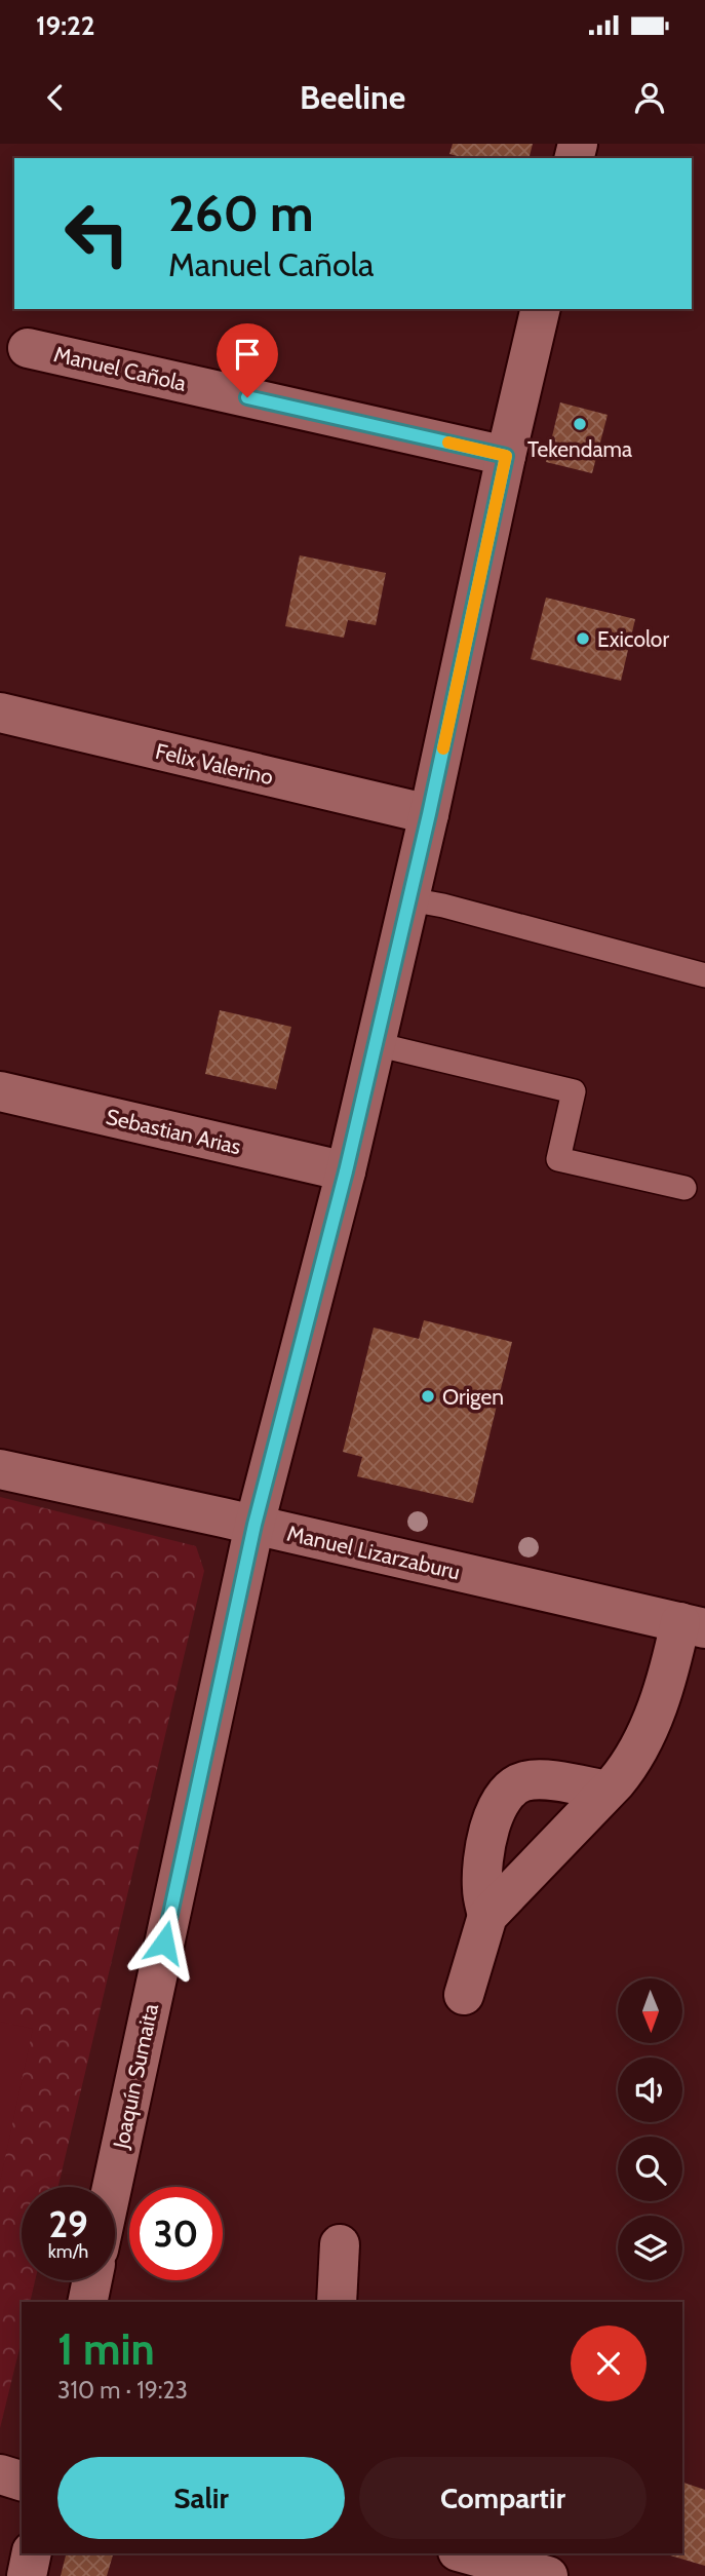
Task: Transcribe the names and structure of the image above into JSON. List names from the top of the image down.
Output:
{
  "streets": {
    "street": [
      "Manuel Cañola",
      "Felix Valerino",
      "Sebastian Arias",
      "Manuel Lizarzaburu",
      "Joaquín Sumaita"
    ]
  },
  "crossings": [
    ["Manuel Cañola", "Joaquín Sumaita"],
    ["Felix Valerino", "Joaquín Sumaita"],
    ["Sebastian Arias", "Joaquín Sumaita"],
    ["Manuel Lizarzaburu", "Joaquín Sumaita"]
  ],
  "places": ["Tekendama", "Exicolor", "Origen"],
  "north": "bottom",
  "page": {
    "status": "19:22",
    "header": "Beeline",
    "turn": ["260 m", "Manuel Cañola"],
    "speed": "29 km/h",
    "limit": "30",
    "heading": ["1 min", "310 m · 19:23"],
    "buttons": ["Salir", "Compartir"]
  }
}
